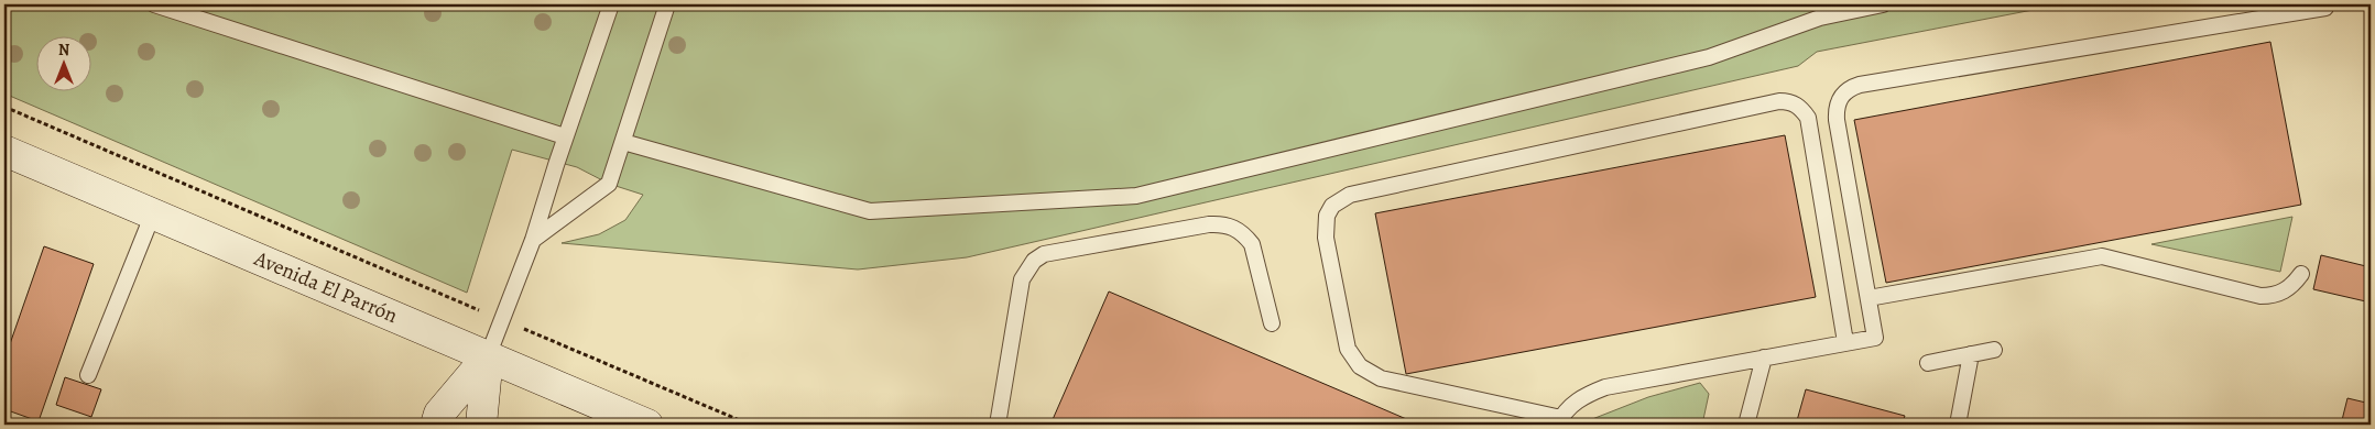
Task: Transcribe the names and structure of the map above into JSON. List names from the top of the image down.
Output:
{
  "streets": {
    "main road": ["Avenida El Parrón"]
  },
  "north": "top"
}
